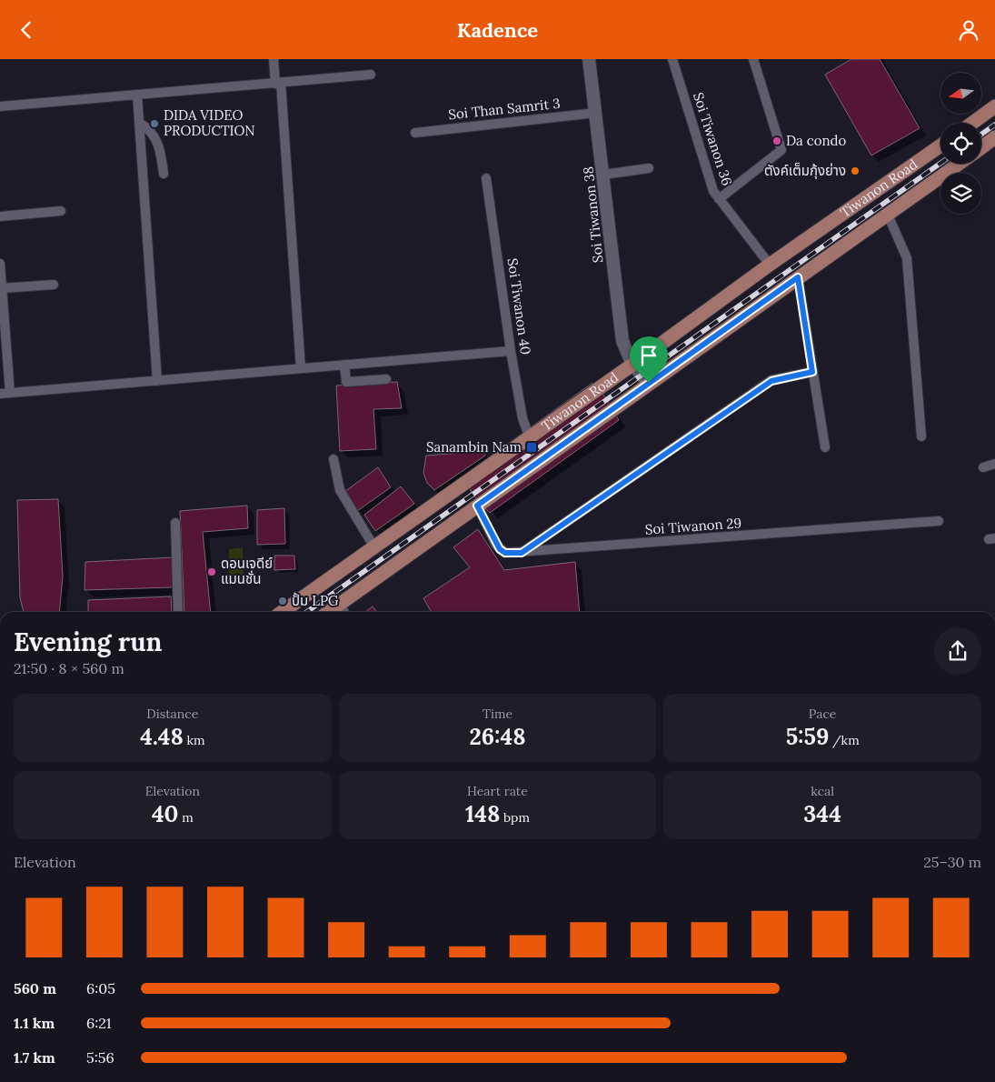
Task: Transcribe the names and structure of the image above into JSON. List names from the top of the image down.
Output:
{
  "streets": {
    "main road": ["Tiwanon Road"],
    "street": [
      "Soi Than Samrit 3",
      "Soi Tiwanon 36",
      "Soi Tiwanon 38",
      "Soi Tiwanon 40",
      "Soi Tiwanon 29"
    ]
  },
  "crossings": [
    ["Soi Than Samrit 3", "Soi Tiwanon 38"],
    ["Soi Tiwanon 36", "Tiwanon Road"],
    ["Tiwanon Road", "Soi Tiwanon 38"],
    ["Tiwanon Road", "Soi Tiwanon 40"],
    ["Tiwanon Road", "Soi Tiwanon 29"]
  ],
  "places": {
    "other": [
      "DIDA VIDEO PRODUCTION",
      "Da condo",
      "ตังค์เต็มกุ้งย่าง",
      "ดอนเจดีย์ แมนชั่น",
      "ปั้ม LPG"
    ],
    "transit": ["Sanambin Nam"]
  },
  "north": "left",
  "page": {
    "header": "Kadence",
    "heading": ["Evening run", "21:50 · 8 × 560 m"],
    "stats": [
      ["Distance", "4.48 km"],
      ["Time", "26:48"],
      ["Pace", "5:59 /km"],
      ["Elevation", "40 m"],
      ["Heart rate", "148 bpm"],
      ["kcal", "344"]
    ],
    "chart": ["Elevation", "25–30 m"],
    "list": [
      {
        "name": "560 m",
        "note": "6:05"
      },
      {
        "name": "1.1 km",
        "note": "6:21"
      },
      {
        "name": "1.7 km",
        "note": "5:56"
      }
    ]
  }
}
